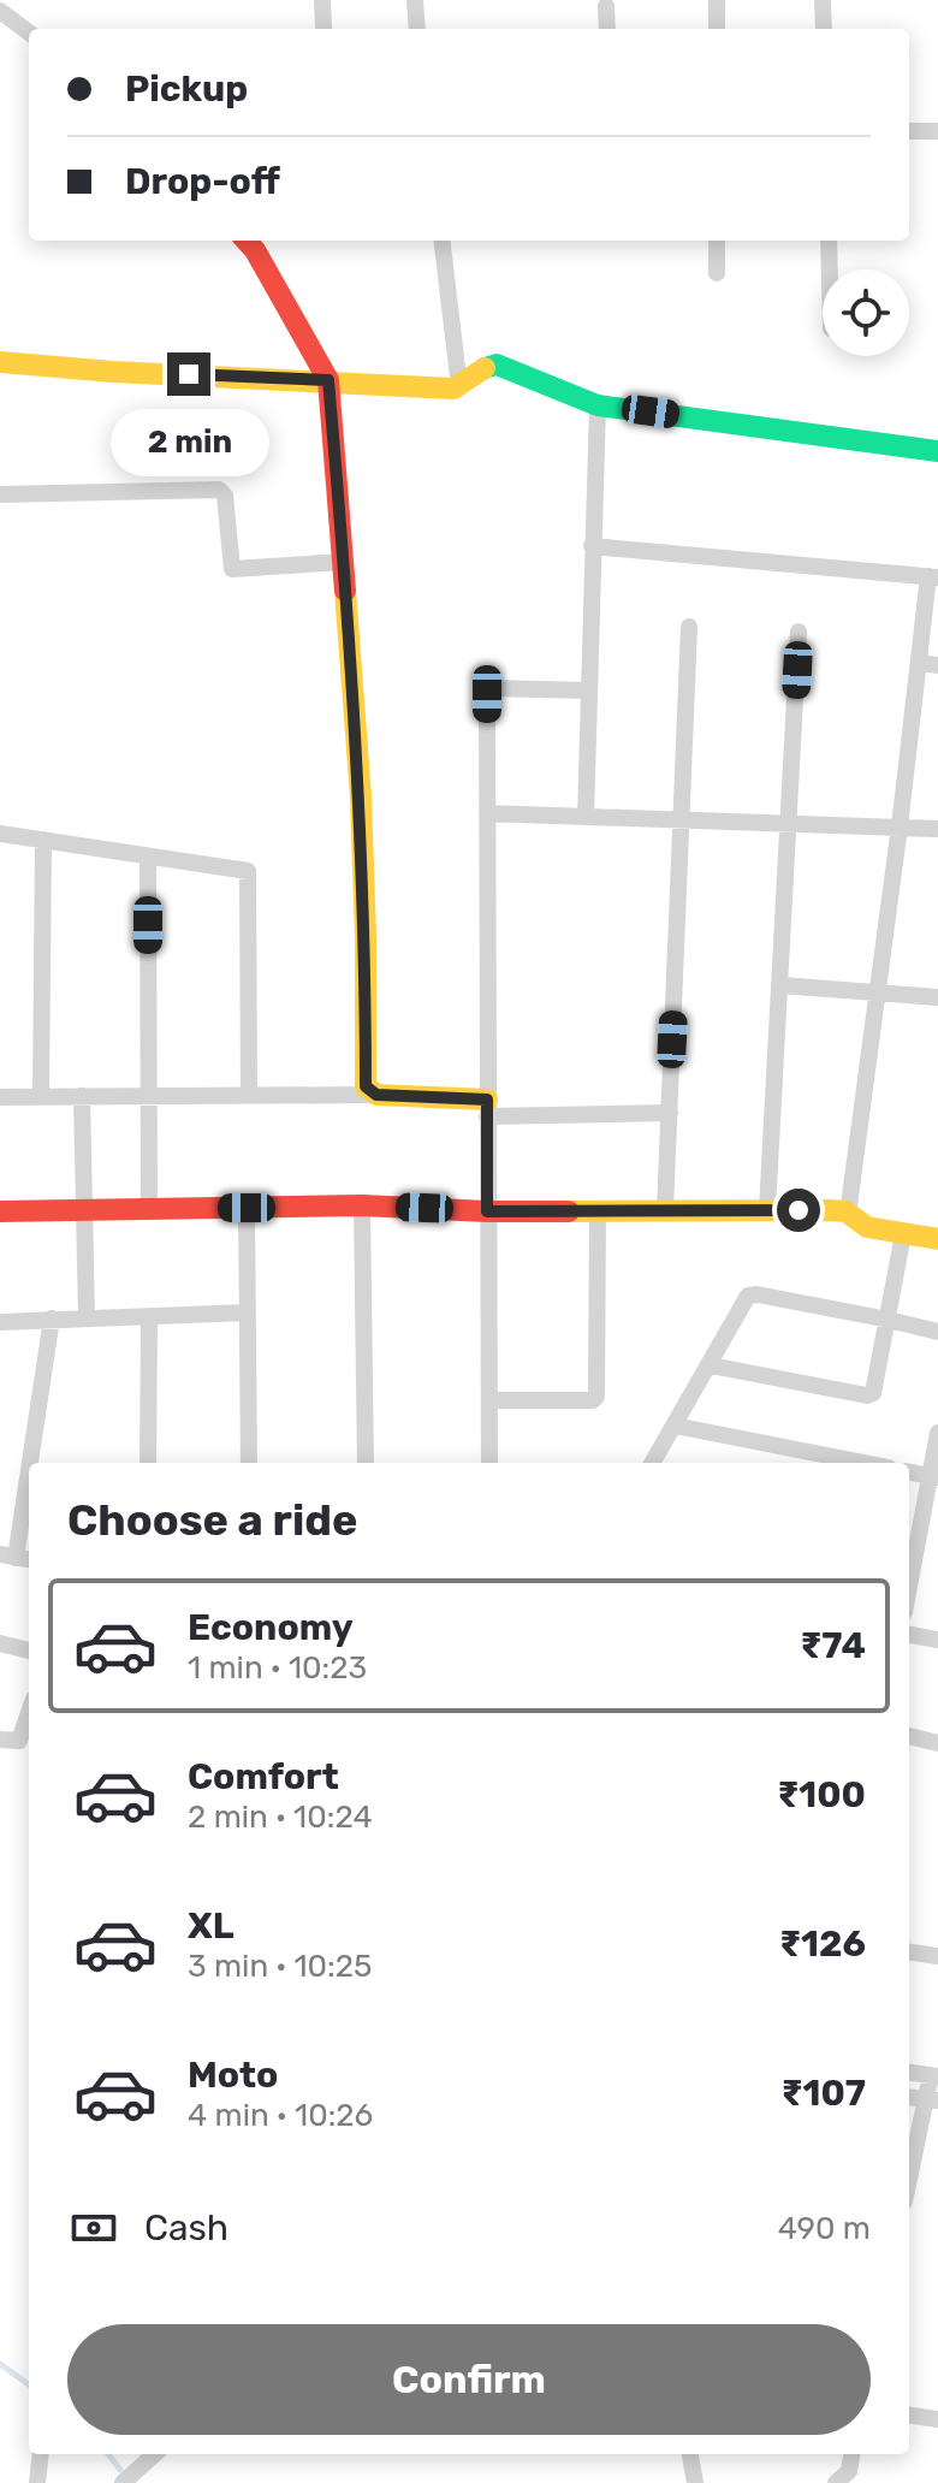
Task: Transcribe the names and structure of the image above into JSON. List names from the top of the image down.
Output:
{
  "page": {
    "banner": ["Pickup", "Drop-off"],
    "bubble": "2 min",
    "heading": "Choose a ride",
    "list": [
      {
        "name": "Economy",
        "note": "1 min · 10:23",
        "value": "₹74"
      },
      {
        "name": "Comfort",
        "note": "2 min · 10:24",
        "value": "₹100"
      },
      {
        "name": "XL",
        "note": "3 min · 10:25",
        "value": "₹126"
      },
      {
        "name": "Moto",
        "note": "4 min · 10:26",
        "value": "₹107"
      }
    ],
    "pay": ["Cash", "490 m"],
    "buttons": "Confirm"
  }
}
